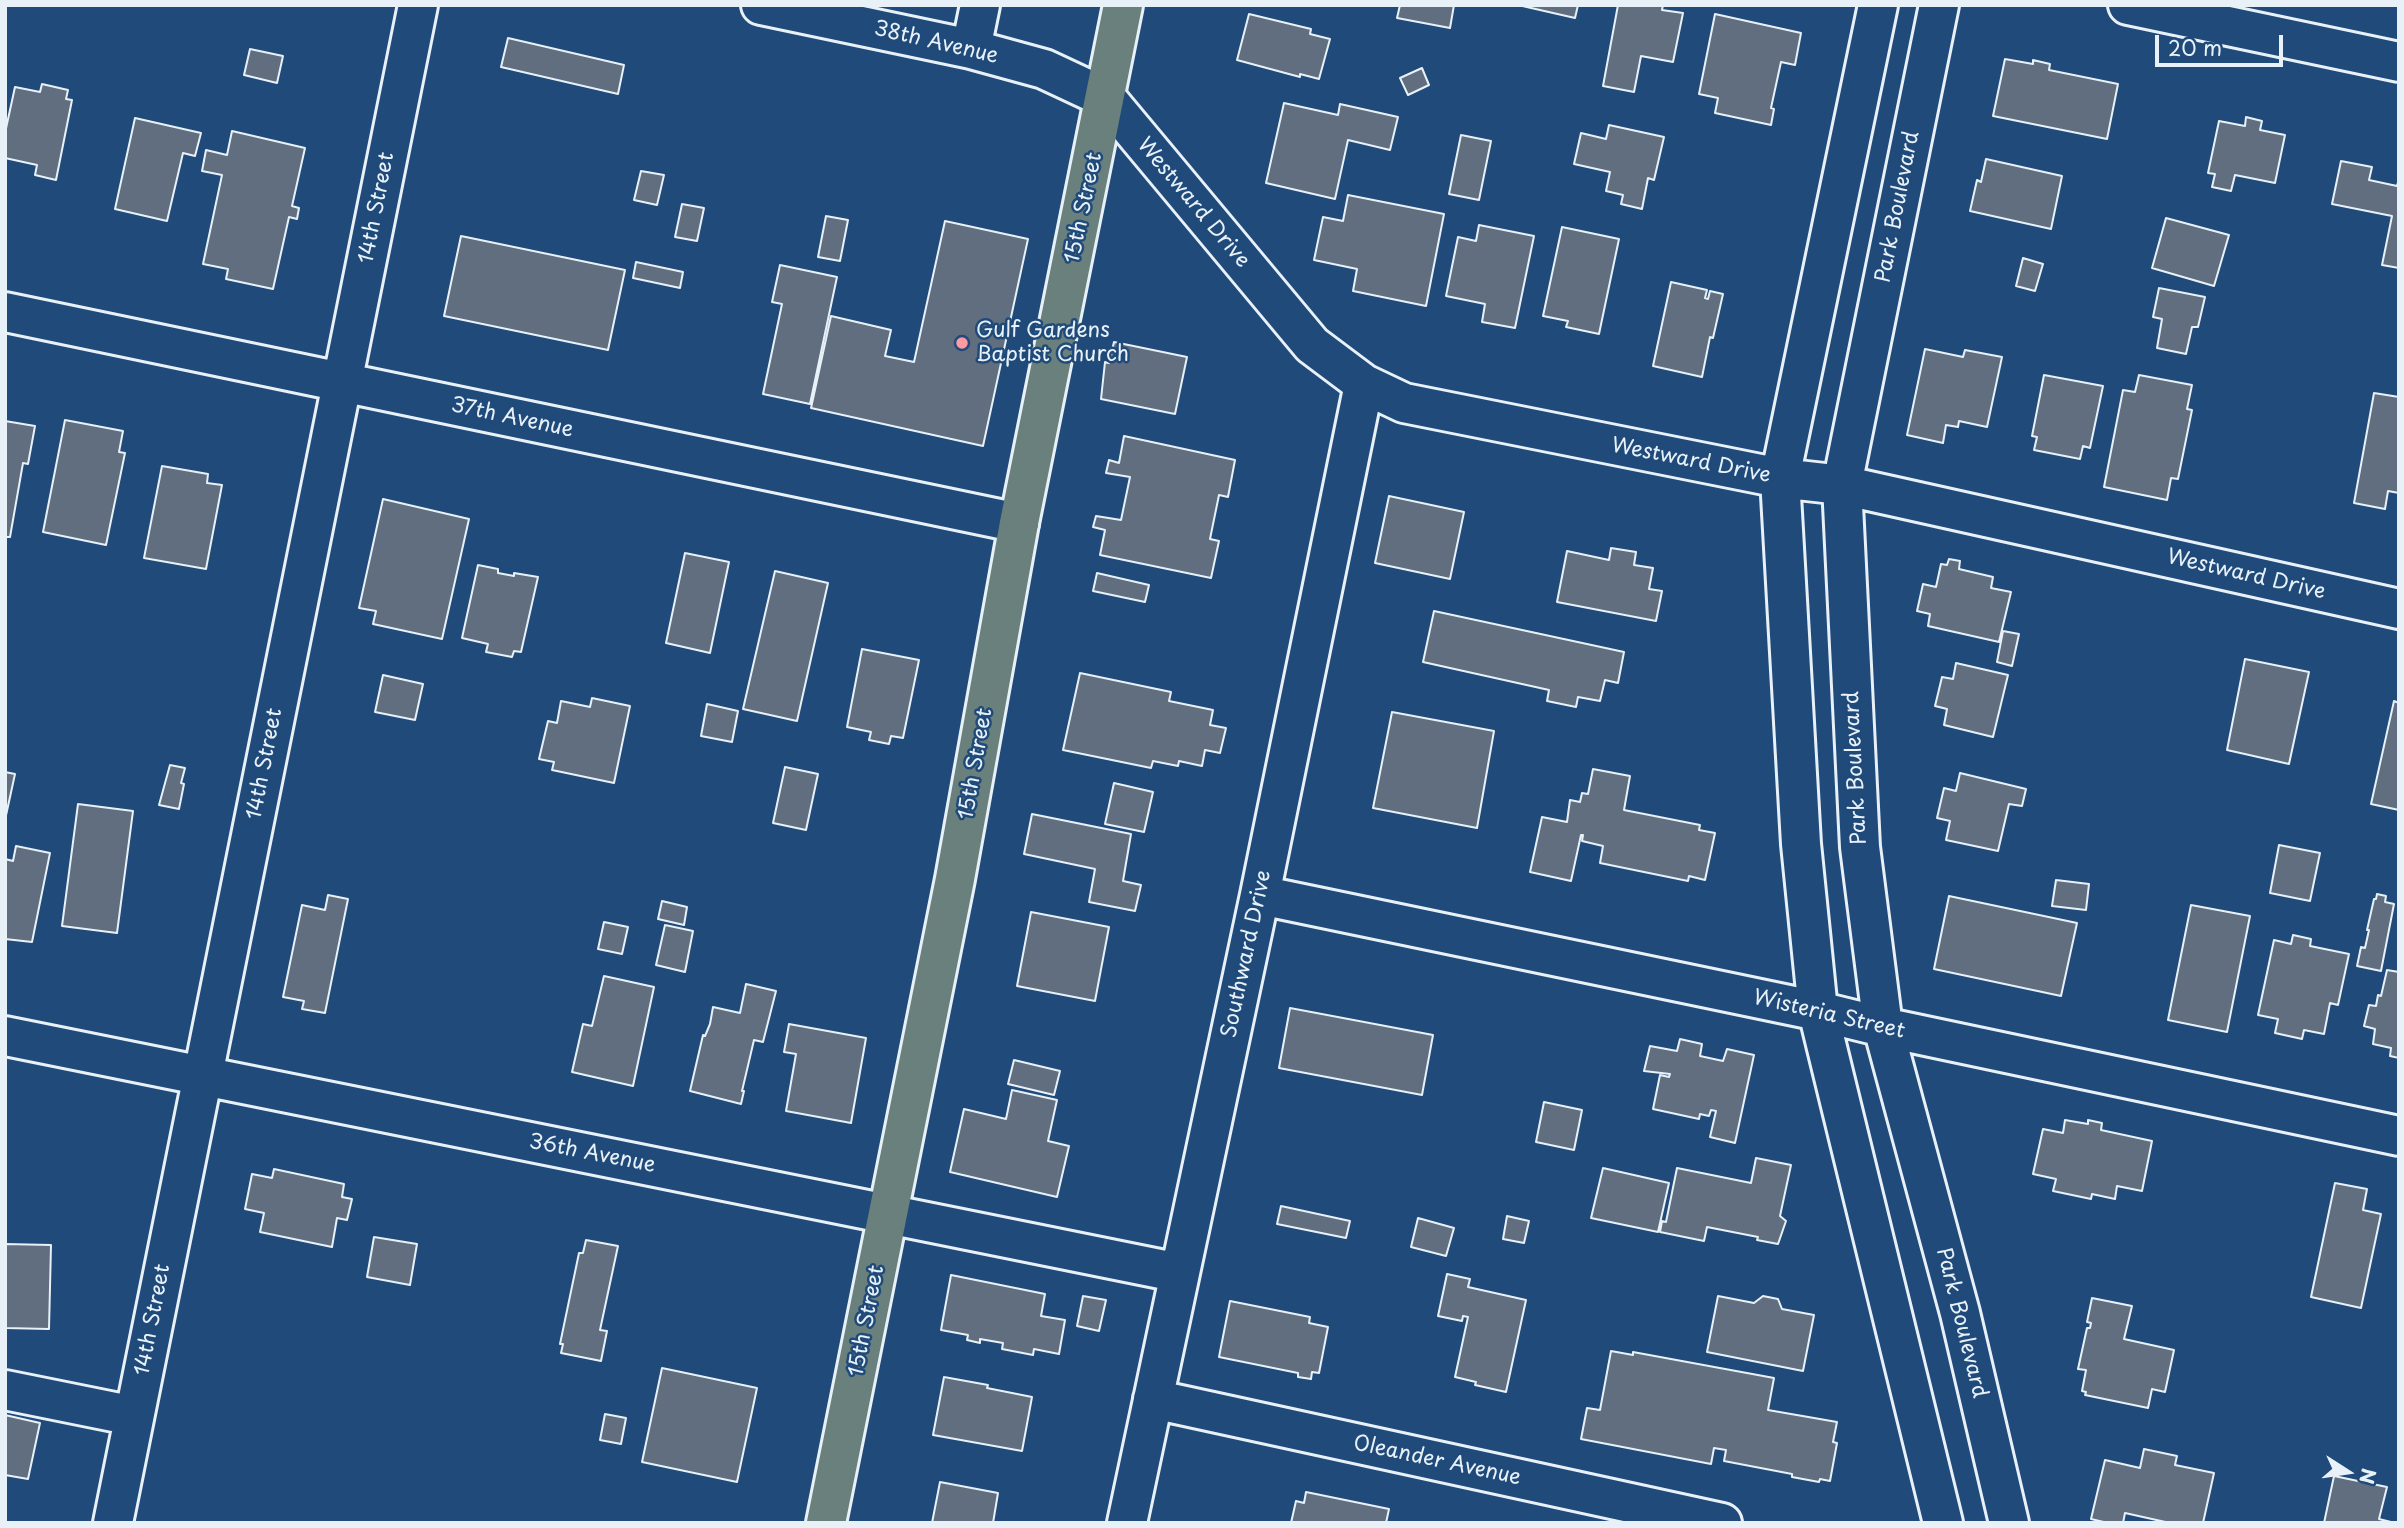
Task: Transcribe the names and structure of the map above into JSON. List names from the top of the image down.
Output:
{
  "streets": {
    "main road": ["15th Street"],
    "street": [
      "38th Avenue",
      "Westward Drive",
      "Park Boulevard",
      "14th Street",
      "37th Avenue",
      "Southward Drive",
      "Wisteria Street",
      "36th Avenue",
      "Oleander Avenue"
    ]
  },
  "crossings": [
    ["38th Avenue", "Westward Drive"],
    ["38th Avenue", "15th Street"],
    ["Westward Drive", "Park Boulevard"],
    ["Westward Drive", "15th Street"],
    ["Westward Drive", "Southward Drive"],
    ["Park Boulevard", "Wisteria Street"],
    ["14th Street", "37th Avenue"],
    ["14th Street", "36th Avenue"],
    ["15th Street", "37th Avenue"],
    ["15th Street", "36th Avenue"],
    ["Southward Drive", "Wisteria Street"],
    ["Southward Drive", "36th Avenue"],
    ["Southward Drive", "Oleander Avenue"]
  ],
  "places": ["Gulf Gardens Baptist Church"],
  "scale_bar": "20 m",
  "north": "right"
}
